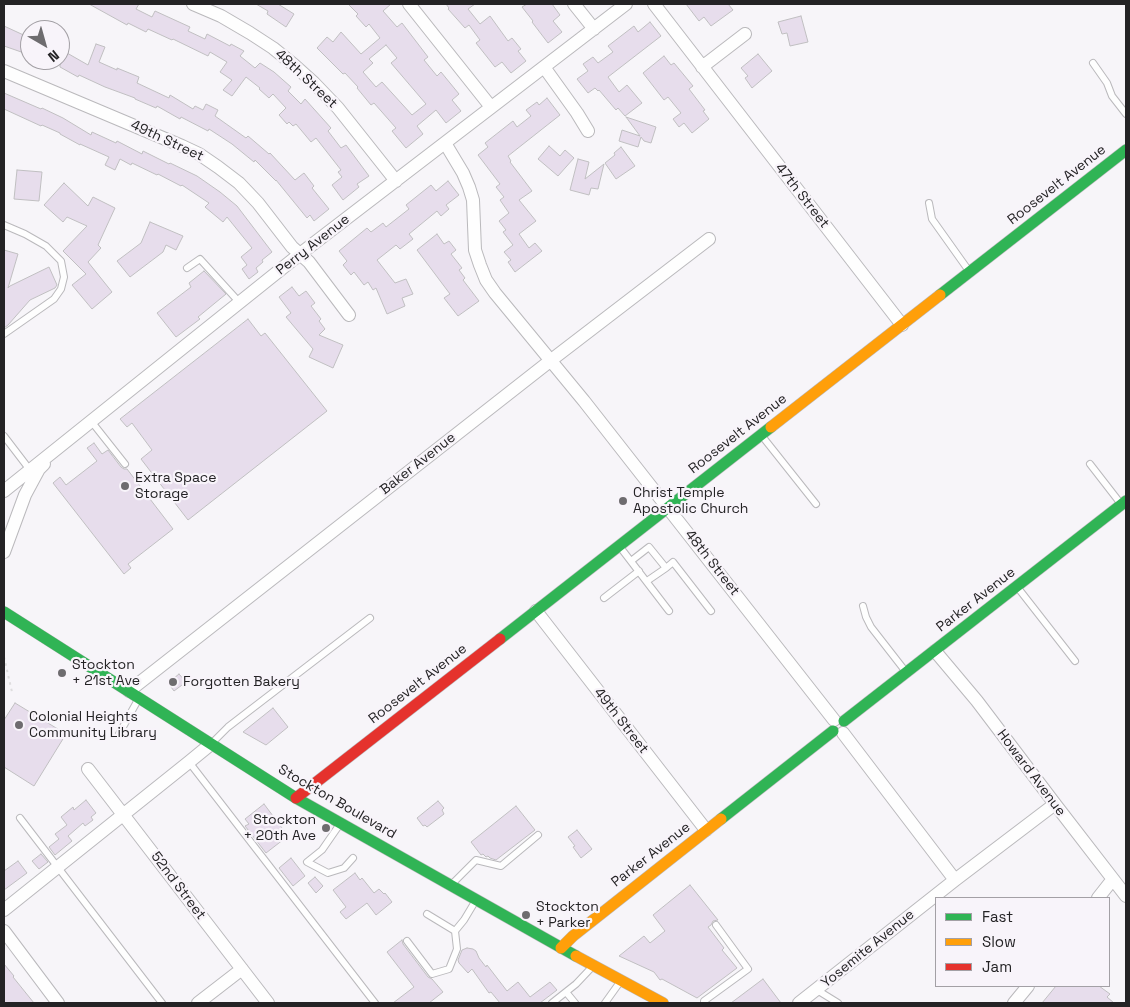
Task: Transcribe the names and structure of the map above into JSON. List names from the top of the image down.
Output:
{
  "streets": {
    "street": [
      "48th Street",
      "49th Street",
      "Roosevelt Avenue",
      "47th Street",
      "Perry Avenue",
      "Baker Avenue",
      "Parker Avenue",
      "Howard Avenue",
      "Stockton Boulevard",
      "52nd Street",
      "Yosemite Avenue"
    ]
  },
  "crossings": [
    ["48th Street", "Roosevelt Avenue"],
    ["48th Street", "Perry Avenue"],
    ["48th Street", "Baker Avenue"],
    ["48th Street", "Parker Avenue"],
    ["48th Street", "Yosemite Avenue"],
    ["49th Street", "Roosevelt Avenue"],
    ["49th Street", "Perry Avenue"],
    ["49th Street", "Parker Avenue"],
    ["Roosevelt Avenue", "47th Street"],
    ["Roosevelt Avenue", "Stockton Boulevard"],
    ["Baker Avenue", "Stockton Boulevard"],
    ["Parker Avenue", "Howard Avenue"],
    ["Parker Avenue", "Stockton Boulevard"],
    ["Howard Avenue", "Yosemite Avenue"]
  ],
  "places": [
    "Extra Space Storage",
    "Christ Temple Apostolic Church",
    "Stockton + 21st Ave",
    "Forgotten Bakery",
    "Colonial Heights Community Library",
    "Stockton + 20th Ave",
    "Stockton + Parker"
  ],
  "legend": ["Fast", "Slow", "Jam"],
  "north": "bottom right"
}
